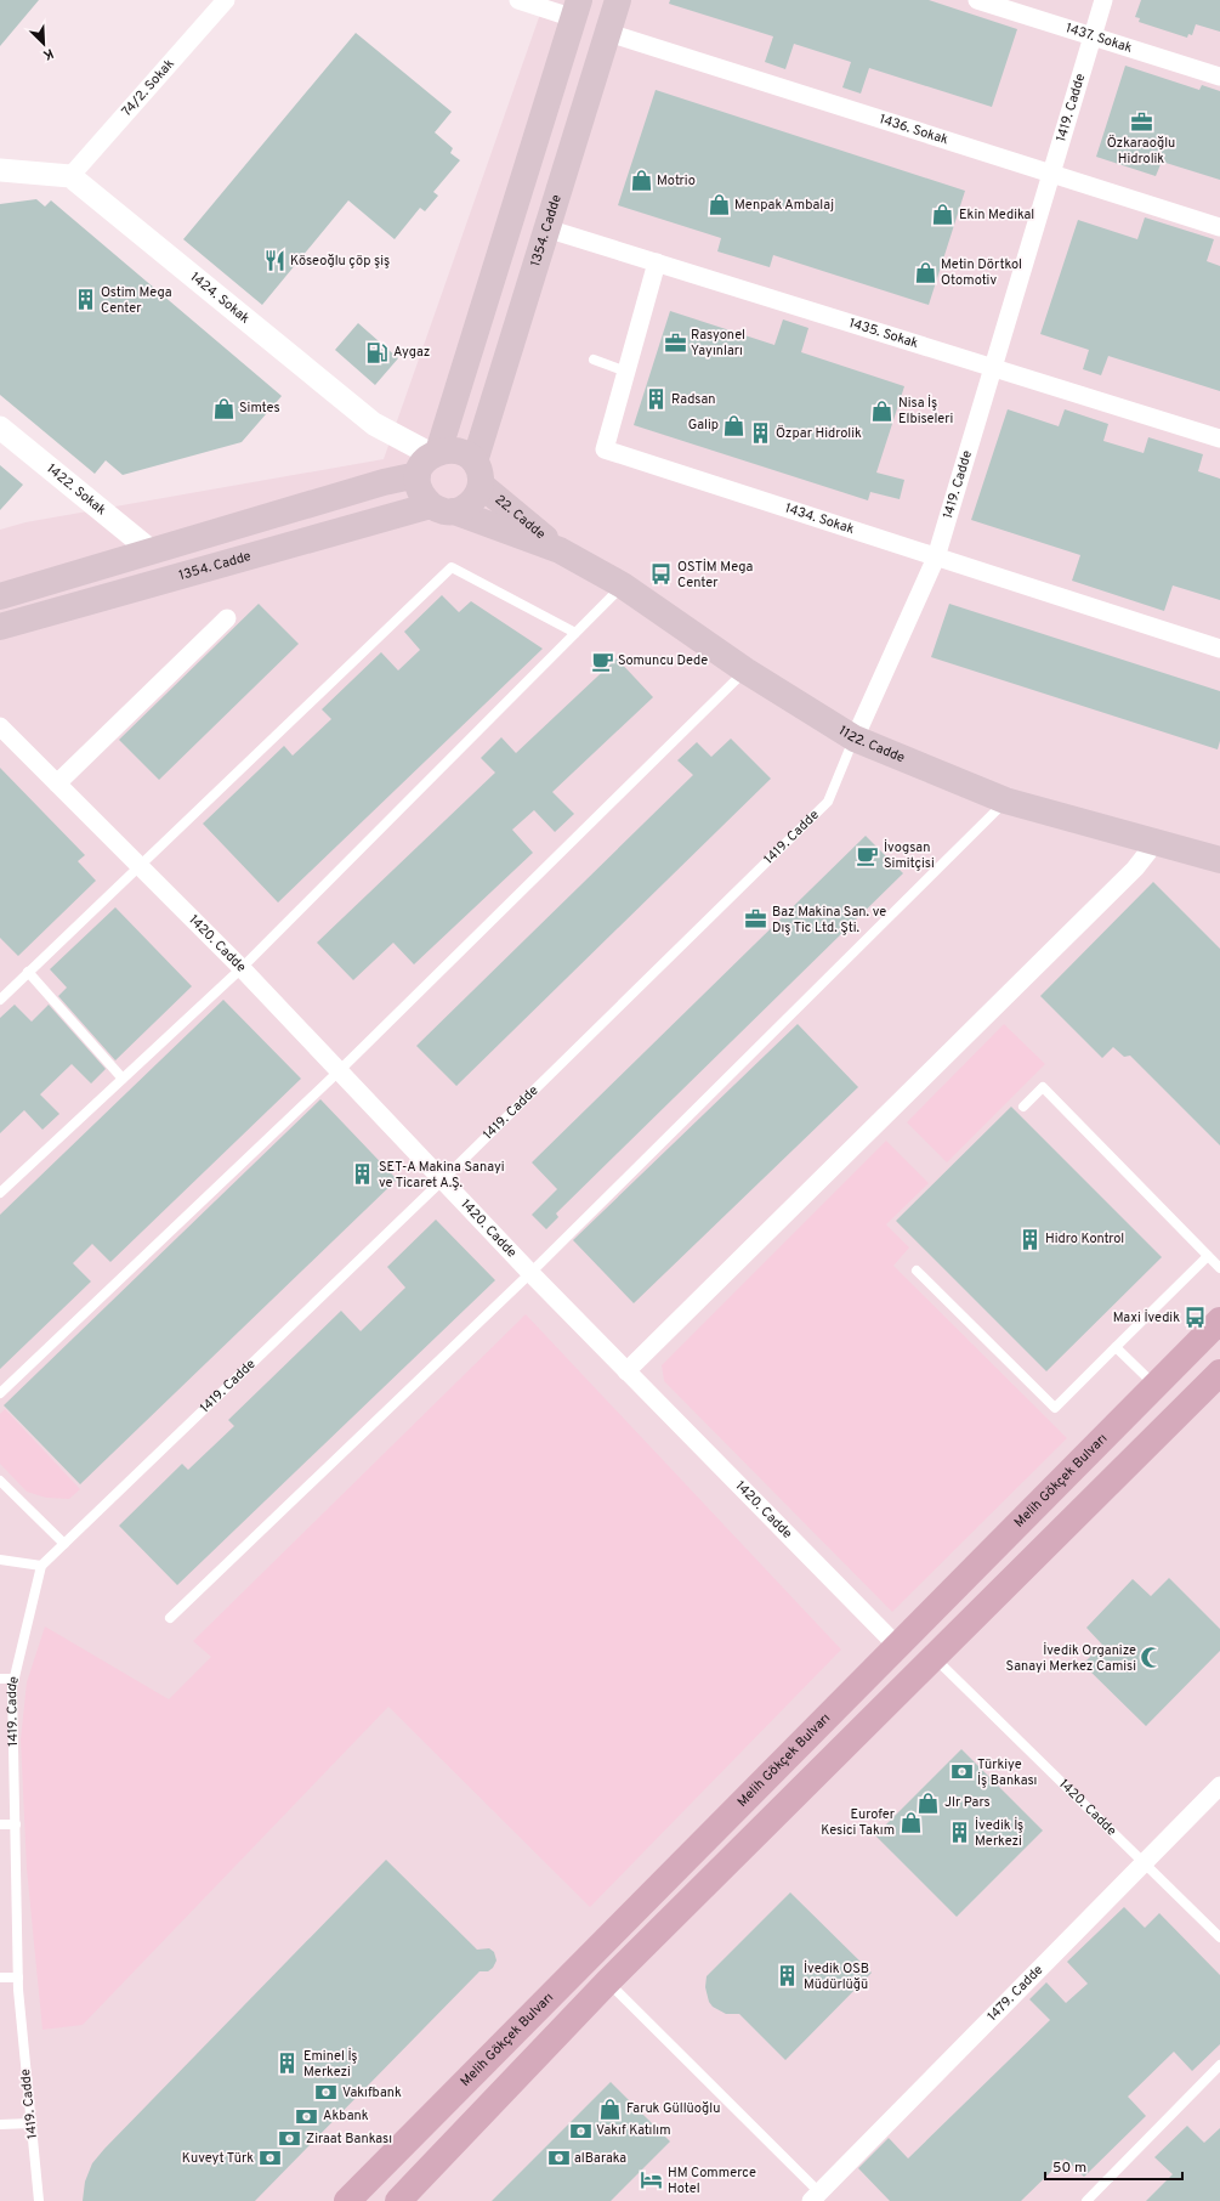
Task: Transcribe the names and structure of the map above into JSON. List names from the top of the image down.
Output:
{
  "streets": {
    "main road": [
      "1354. Cadde",
      "22. Cadde",
      "1122. Cadde",
      "Melih Gökçek Bulvarı"
    ],
    "street": [
      "1437. Sokak",
      "74/2. Sokak",
      "1419. Cadde",
      "1436. Sokak",
      "1424. Sokak",
      "1435. Sokak",
      "1422. Sokak",
      "1434. Sokak",
      "1420. Cadde",
      "1479. Cadde"
    ]
  },
  "crossings": [
    ["1437. Sokak", "1419. Cadde"],
    ["74/2. Sokak", "1424. Sokak"],
    ["1419. Cadde", "1436. Sokak"],
    ["1419. Cadde", "1435. Sokak"],
    ["1419. Cadde", "1434. Sokak"],
    ["1419. Cadde", "1122. Cadde"],
    ["1419. Cadde", "1420. Cadde"],
    ["1436. Sokak", "1354. Cadde"],
    ["1354. Cadde", "1424. Sokak"],
    ["1354. Cadde", "1435. Sokak"],
    ["1354. Cadde", "22. Cadde"],
    ["1424. Sokak", "22. Cadde"],
    ["1435. Sokak", "1434. Sokak"],
    ["22. Cadde", "1122. Cadde"],
    ["1420. Cadde", "Melih Gökçek Bulvarı"],
    ["1420. Cadde", "1479. Cadde"]
  ],
  "places": {
    "office": ["Özkaraoğlu Hidrolik", "Rasyonel Yayınları", "Baz Makina San. ve Dış Tic Ltd. Şti."],
    "shop": [
      "Motrio",
      "Menpak Ambalaj",
      "Ekin Medikal",
      "Metin Dörtkol Otomotiv",
      "Simtes",
      "Nisa İş Elbiseleri",
      "Galip",
      "Jlr Pars",
      "Eurofer Kesici Takım",
      "Faruk Güllüoğlu"
    ],
    "restaurant": ["Köseoğlu çöp şiş"],
    "building": [
      "Ostim Mega Center",
      "Radsan",
      "Özpar Hidrolik",
      "SET-A Makina Sanayi ve Ticaret A.Ş.",
      "Hidro Kontrol",
      "İvedik İş Merkezi",
      "İvedik OSB Müdürlüğü",
      "Eminel İş Merkezi"
    ],
    "fuel station": ["Aygaz"],
    "bus stop": ["OSTİM Mega Center", "Maxi İvedik"],
    "cafe": ["Somuncu Dede", "İvogsan Simitçisi"],
    "mosque": ["İvedik Organize Sanayi Merkez Camisi"],
    "bank": [
      "Türkiye İş Bankası",
      "Vakıfbank",
      "Akbank",
      "Vakıf Katılım",
      "Ziraat Bankası",
      "Kuveyt Türk",
      "alBaraka"
    ],
    "hotel": ["HM Commerce Hotel"]
  },
  "scale_bar": "50 m",
  "north": "bottom right"
}
